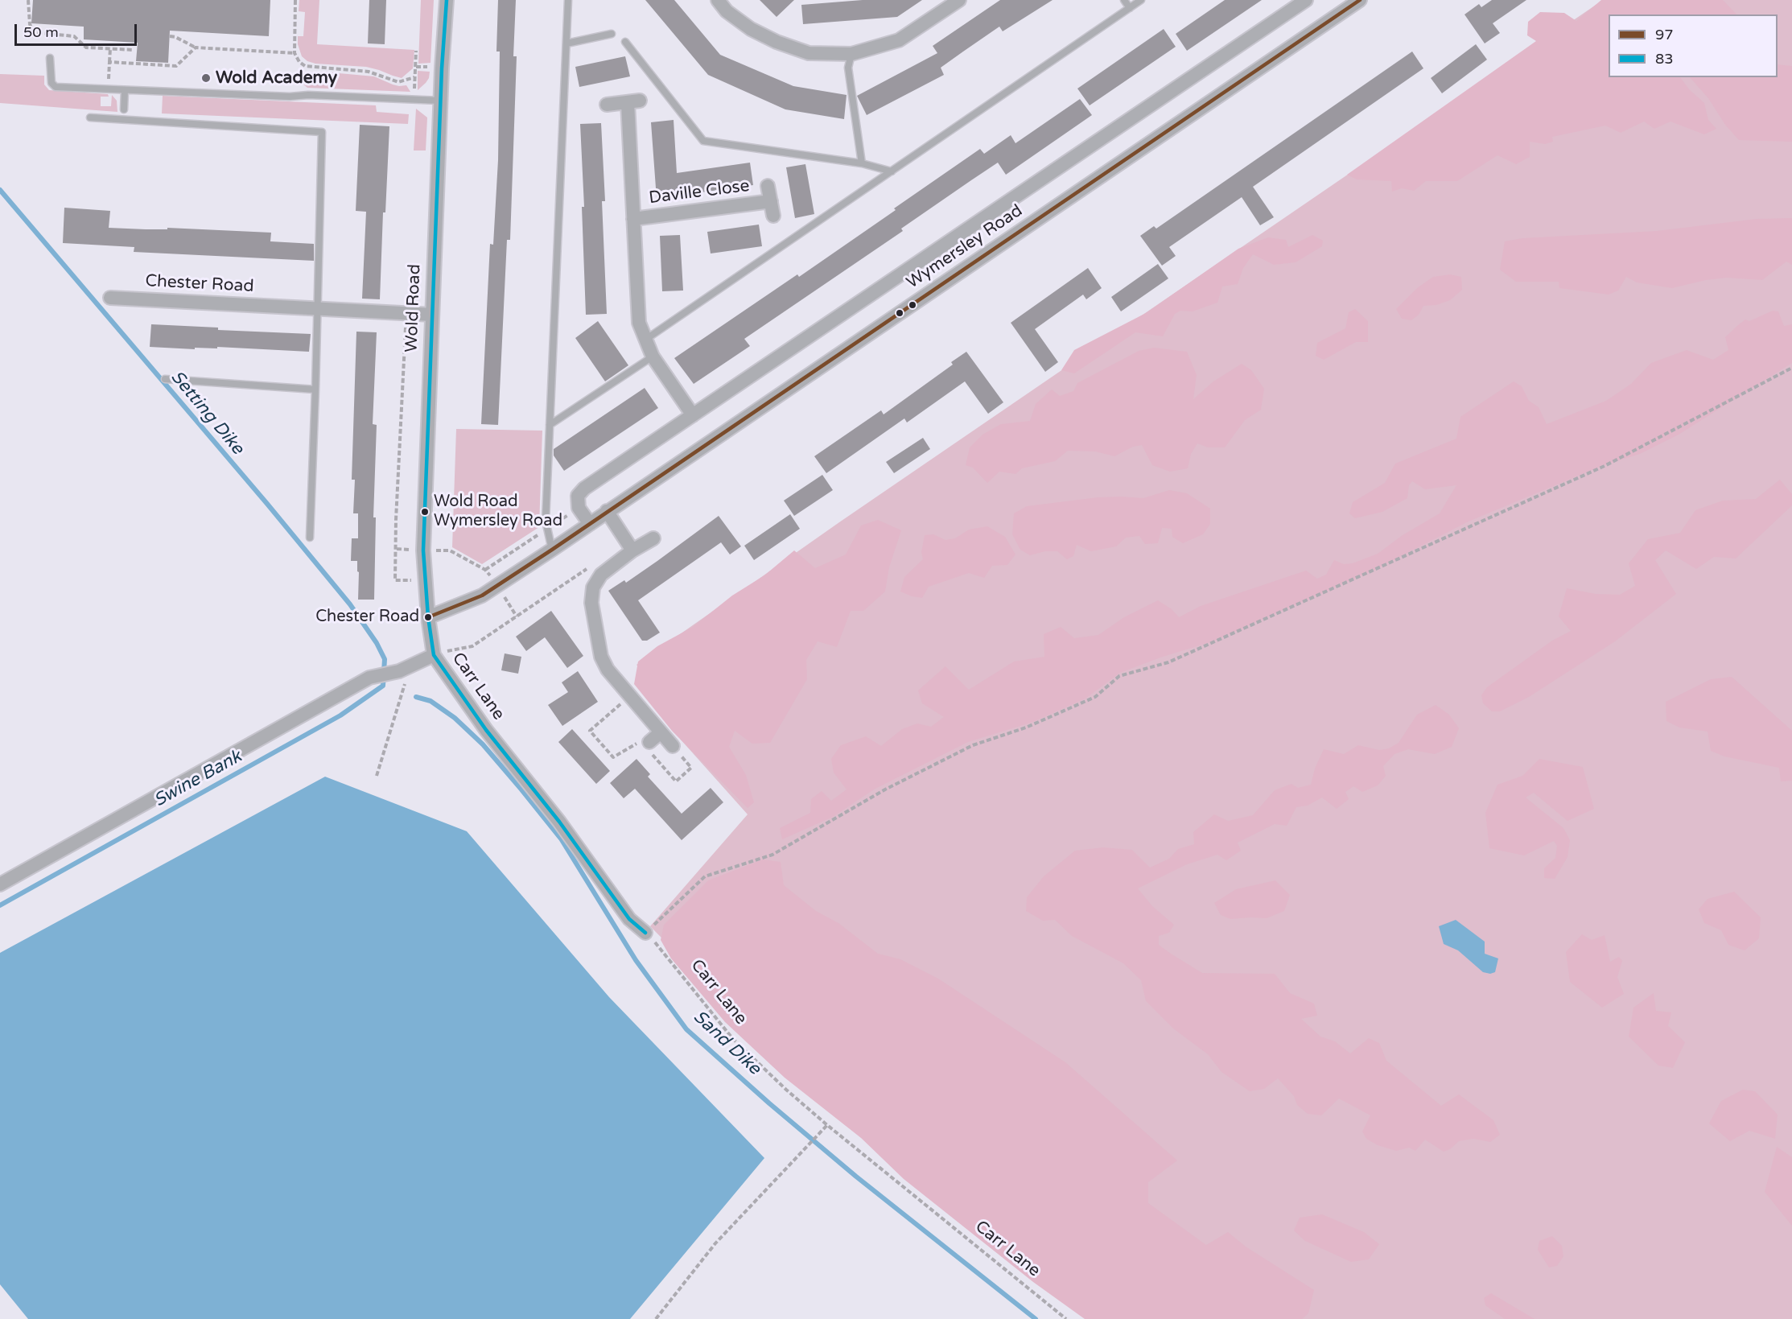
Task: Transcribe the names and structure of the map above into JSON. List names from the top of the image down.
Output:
{
  "streets": {
    "street": [
      "Daville Close",
      "Wymersley Road",
      "Chester Road",
      "Wold Road",
      "Carr Lane"
    ]
  },
  "crossings": [
    ["Daville Close", "Wymersley Road"],
    ["Wymersley Road", "Wold Road"],
    ["Wymersley Road", "Carr Lane"],
    ["Chester Road", "Wold Road"],
    ["Wold Road", "Carr Lane"]
  ],
  "water": ["Setting Dike", "Swine Bank", "Sand Dike"],
  "places": ["Wold Academy", "Wold Road Wymersley Road", "Chester Road"],
  "lines": ["transit line 97", "transit line 83"],
  "legend": ["97", "83"],
  "scale_bar": "50 m"
}
